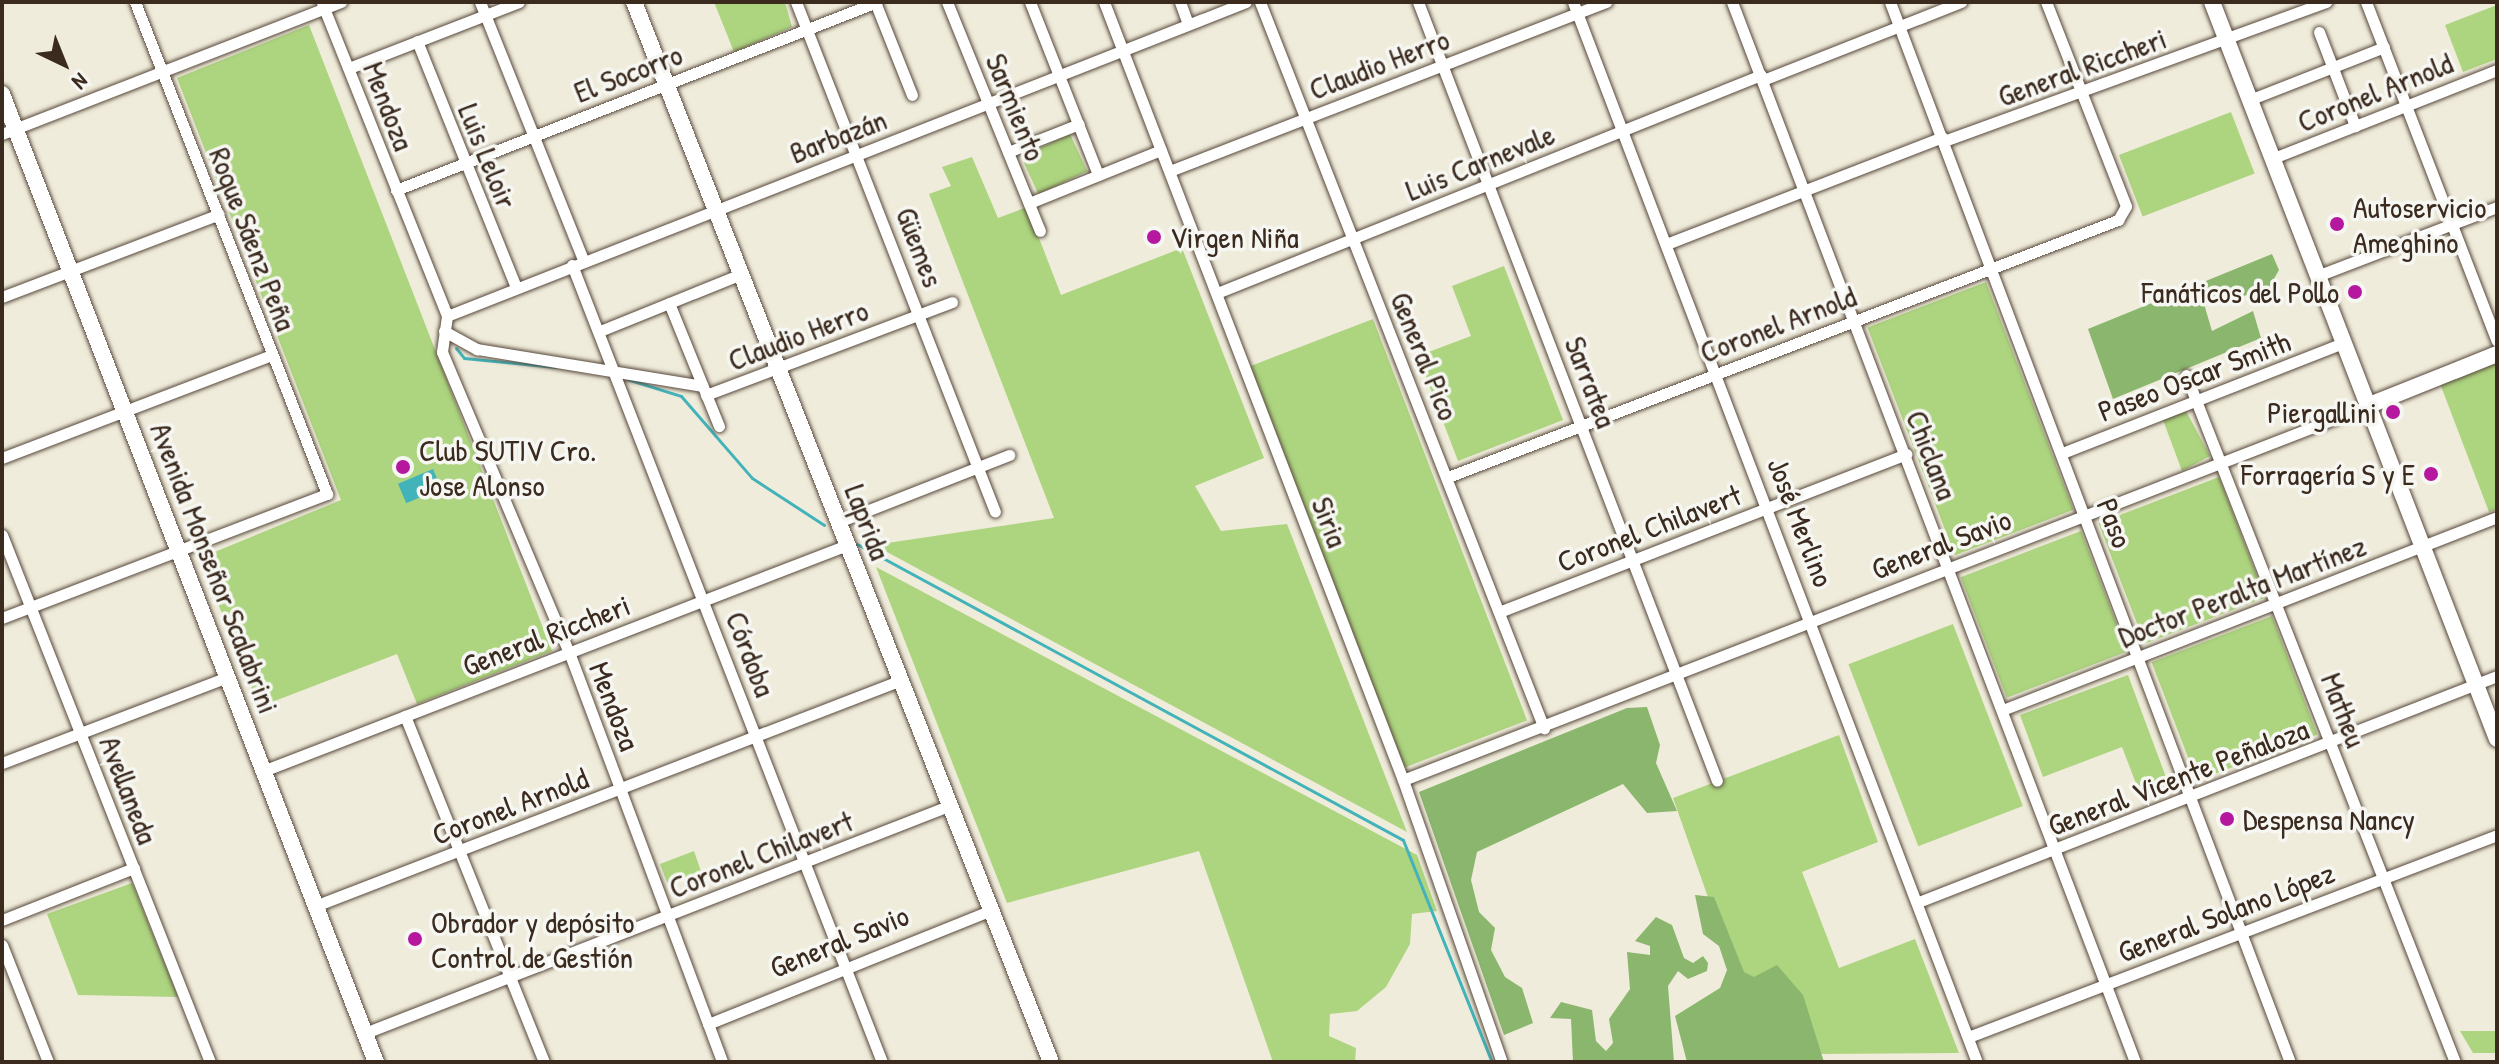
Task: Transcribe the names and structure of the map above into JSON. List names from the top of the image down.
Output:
{
  "streets": {
    "main road": ["Laprida", "General Savio", "Avenida Monseñor Scalabrini"],
    "street": [
      "Claudio Herro",
      "General Riccheri",
      "El Socorro",
      "Coronel Arnold",
      "Mendoza",
      "Sarmiento",
      "Barbazán",
      "Luis Leloir",
      "Luis Carnevale",
      "Roque Sáenz Peña",
      "Güemes",
      "General Pico",
      "Paseo Oscar Smith",
      "Sarratea",
      "Chiclana",
      "Siria",
      "José Merlino",
      "Paso",
      "Coronel Chilavert",
      "Doctor Peralta Martínez",
      "Córdoba",
      "Matheu",
      "General Vicente Peñaloza",
      "Avellaneda",
      "General Solano López"
    ]
  },
  "crossings": [
    ["Claudio Herro", "Güemes"],
    ["Claudio Herro", "General Pico"],
    ["Claudio Herro", "Sarratea"],
    ["Claudio Herro", "Laprida"],
    ["Claudio Herro", "Siria"],
    ["Claudio Herro", "José Merlino"],
    ["General Riccheri", "Coronel Arnold"],
    ["General Riccheri", "Mendoza"],
    ["General Riccheri", "Chiclana"],
    ["General Riccheri", "Laprida"],
    ["General Riccheri", "José Merlino"],
    ["General Riccheri", "Paso"],
    ["General Riccheri", "Avenida Monseñor Scalabrini"],
    ["General Riccheri", "Córdoba"],
    ["El Socorro", "Mendoza"],
    ["El Socorro", "Luis Leloir"],
    ["El Socorro", "Güemes"],
    ["El Socorro", "Laprida"],
    ["El Socorro", "Córdoba"],
    ["Coronel Arnold", "Mendoza"],
    ["Coronel Arnold", "General Pico"],
    ["Coronel Arnold", "Sarratea"],
    ["Coronel Arnold", "Chiclana"],
    ["Coronel Arnold", "Laprida"],
    ["Coronel Arnold", "José Merlino"],
    ["Coronel Arnold", "Paso"],
    ["Coronel Arnold", "Avenida Monseñor Scalabrini"],
    ["Coronel Arnold", "Córdoba"],
    ["Mendoza", "Barbazán"],
    ["Mendoza", "Coronel Chilavert"],
    ["Mendoza", "General Savio"],
    ["Sarmiento", "Barbazán"],
    ["Barbazán", "Luis Leloir"],
    ["Barbazán", "Güemes"],
    ["Barbazán", "Laprida"],
    ["Barbazán", "Siria"],
    ["Barbazán", "Córdoba"],
    ["Luis Carnevale", "General Pico"],
    ["Luis Carnevale", "Sarratea"],
    ["Luis Carnevale", "Chiclana"],
    ["Luis Carnevale", "Siria"],
    ["Luis Carnevale", "José Merlino"],
    ["Luis Carnevale", "Paso"],
    ["Roque Sáenz Peña", "Avenida Monseñor Scalabrini"],
    ["General Pico", "Coronel Chilavert"],
    ["General Pico", "General Savio"],
    ["Paseo Oscar Smith", "Paso"],
    ["Paseo Oscar Smith", "Matheu"],
    ["Sarratea", "Coronel Chilavert"],
    ["Sarratea", "General Savio"],
    ["Chiclana", "Coronel Chilavert"],
    ["Chiclana", "General Savio"],
    ["Chiclana", "Doctor Peralta Martínez"],
    ["Chiclana", "General Vicente Peñaloza"],
    ["Chiclana", "General Solano López"],
    ["Laprida", "Coronel Chilavert"],
    ["Laprida", "General Savio"],
    ["Siria", "General Savio"],
    ["José Merlino", "Coronel Chilavert"],
    ["José Merlino", "General Savio"],
    ["José Merlino", "General Vicente Peñaloza"],
    ["José Merlino", "General Solano López"],
    ["Paso", "General Savio"],
    ["Paso", "Doctor Peralta Martínez"],
    ["Paso", "General Vicente Peñaloza"],
    ["Paso", "General Solano López"],
    ["Coronel Chilavert", "Avenida Monseñor Scalabrini"],
    ["Coronel Chilavert", "Córdoba"],
    ["General Savio", "Córdoba"],
    ["General Savio", "Matheu"],
    ["Doctor Peralta Martínez", "Matheu"],
    ["Matheu", "General Vicente Peñaloza"],
    ["Matheu", "General Solano López"]
  ],
  "places": [
    "Autoservicio Ameghino",
    "Virgen Niña",
    "Fanáticos del Pollo",
    "Piergallini",
    "Club SUTIV Cro. Jose Alonso",
    "Forragería S y E",
    "Despensa Nancy",
    "Obrador y depósito Control de Gestión"
  ],
  "north": "bottom right"
}
